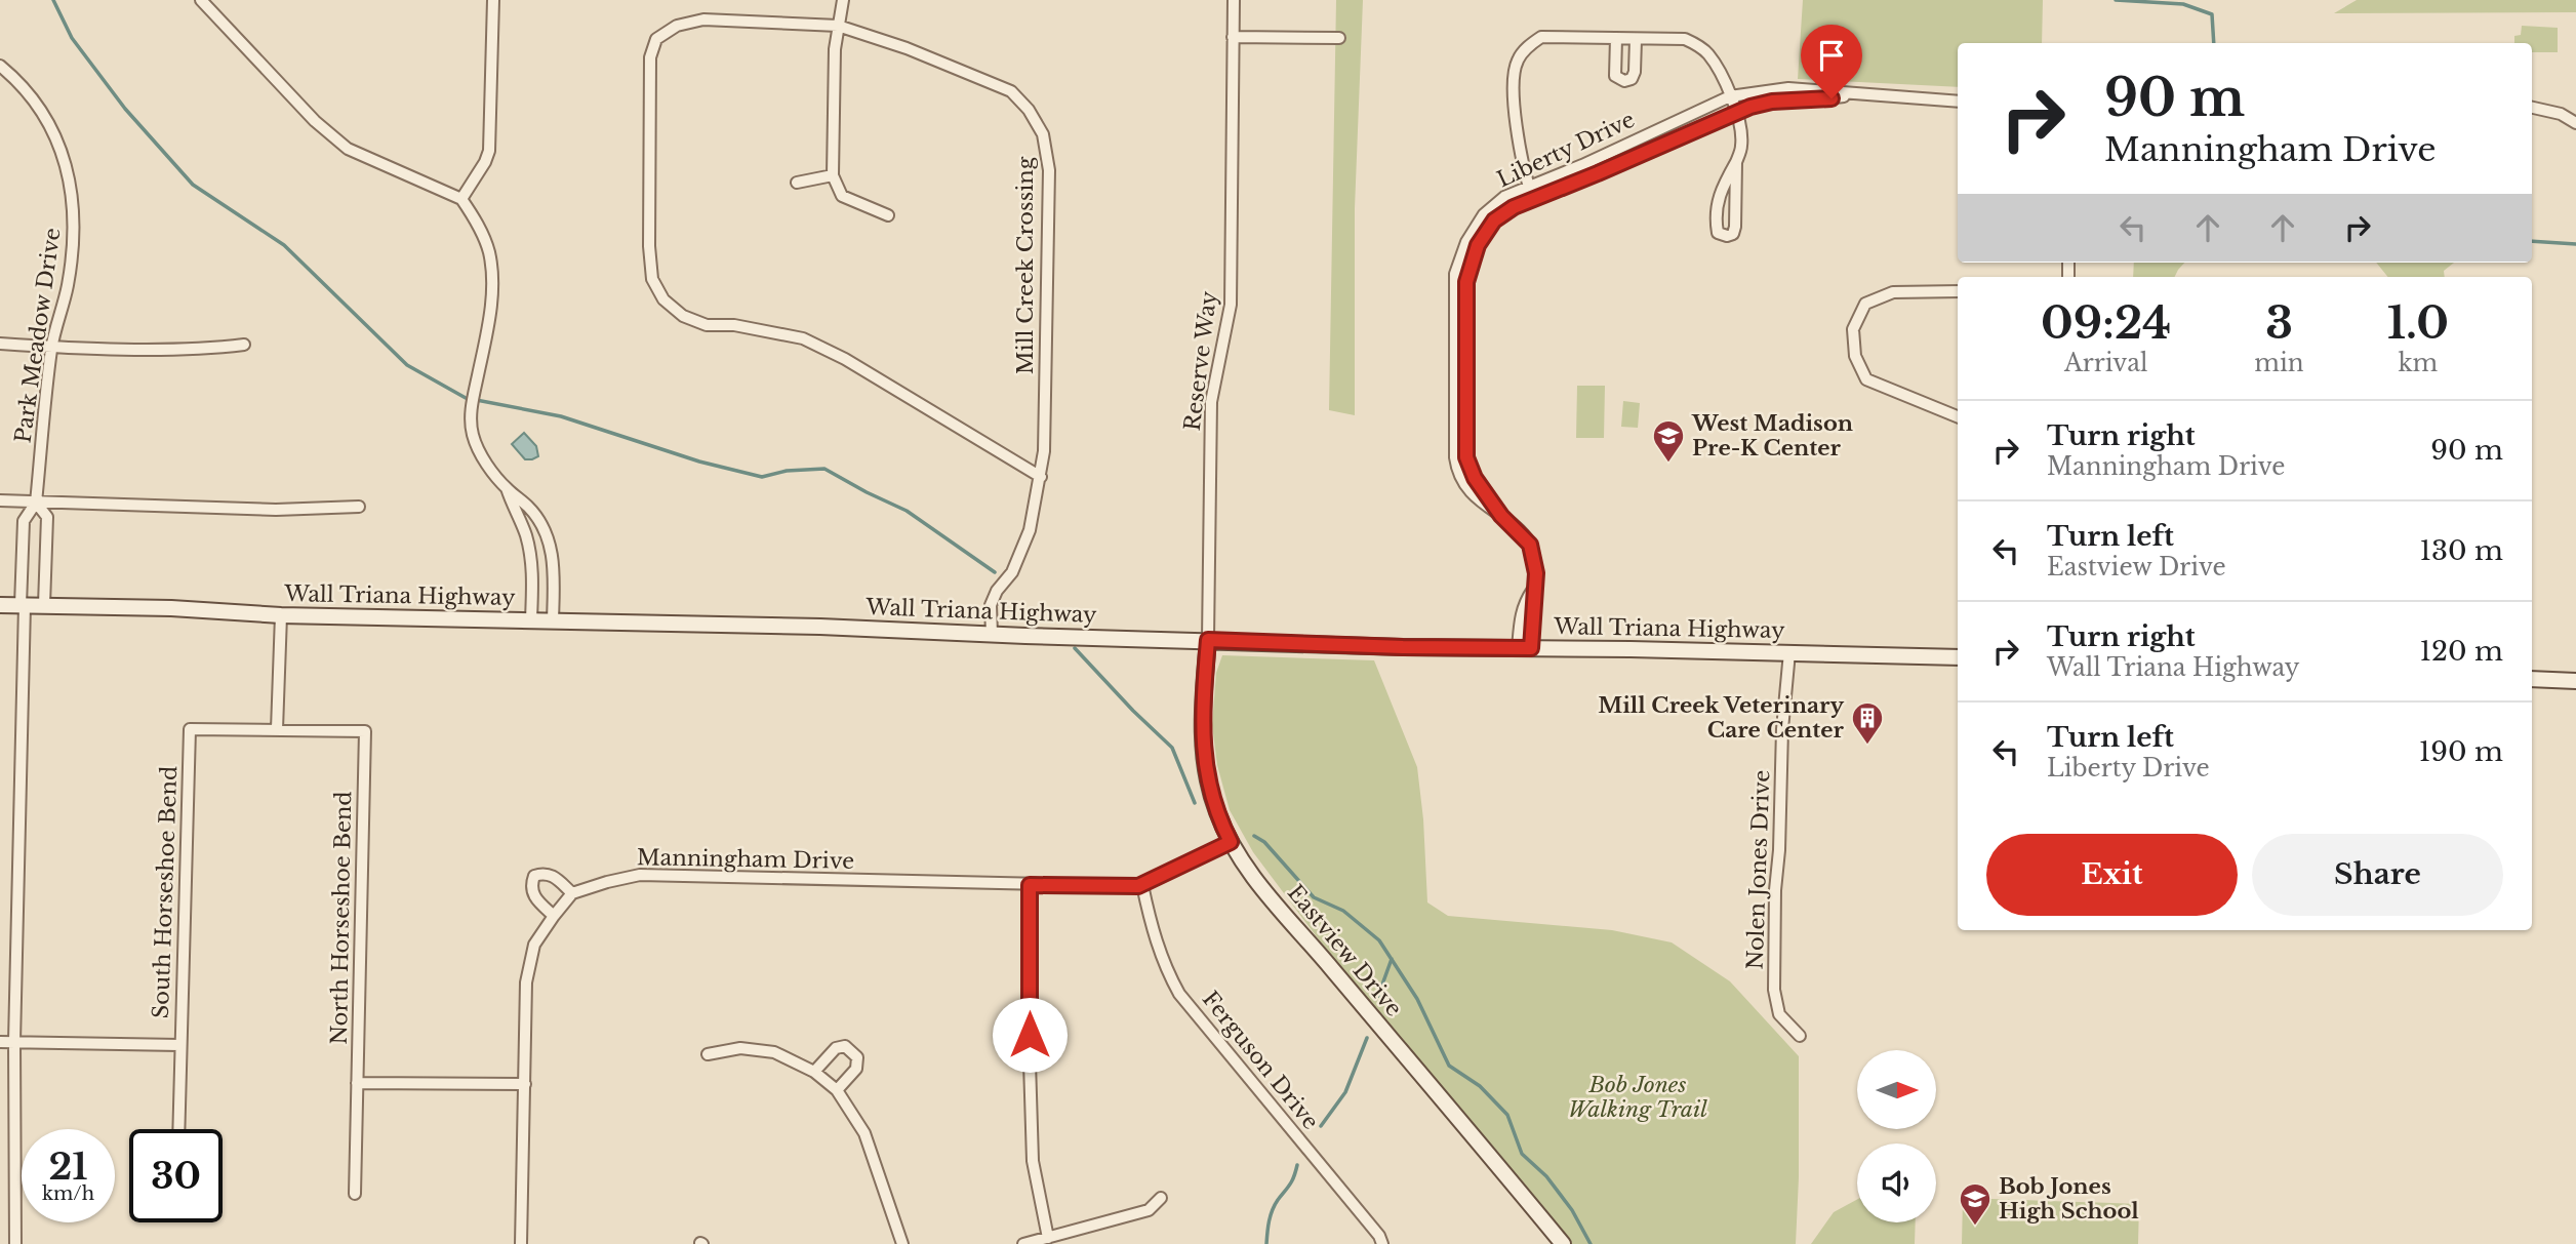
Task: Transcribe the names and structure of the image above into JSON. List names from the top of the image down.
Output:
{
  "streets": {
    "main road": ["Wall Triana Highway", "Eastview Drive"],
    "street": [
      "Liberty Drive",
      "Mill Creek Crossing",
      "Park Meadow Drive",
      "Reserve Way",
      "Manningham Drive",
      "Nolen Jones Drive",
      "South Horseshoe Bend",
      "North Horseshoe Bend",
      "Ferguson Drive"
    ]
  },
  "crossings": [
    ["Liberty Drive", "Wall Triana Highway"],
    ["Mill Creek Crossing", "Wall Triana Highway"],
    ["Park Meadow Drive", "Wall Triana Highway"],
    ["Reserve Way", "Wall Triana Highway"],
    ["Reserve Way", "Eastview Drive"],
    ["Wall Triana Highway", "Nolen Jones Drive"],
    ["Wall Triana Highway", "Eastview Drive"],
    ["Manningham Drive", "Eastview Drive"],
    ["Manningham Drive", "Ferguson Drive"],
    ["South Horseshoe Bend", "North Horseshoe Bend"]
  ],
  "parks": ["Bob Jones Walking Trail"],
  "places": {
    "school or university": ["West Madison Pre-K Center", "Bob Jones High School"],
    "building": ["Mill Creek Veterinary Care Center"]
  },
  "north": "right",
  "page": {
    "turn": ["90 m", "Manningham Drive"],
    "eta": [
      "09:24",
      "Arrival",
      "3",
      "min",
      "1.0",
      "km"
    ],
    "list": [
      {
        "name": "Turn right",
        "note": "Manningham Drive",
        "value": "90 m"
      },
      {
        "name": "Turn left",
        "note": "Eastview Drive",
        "value": "130 m"
      },
      {
        "name": "Turn right",
        "note": "Wall Triana Highway",
        "value": "120 m"
      },
      {
        "name": "Turn left",
        "note": "Liberty Drive",
        "value": "190 m"
      }
    ],
    "buttons": ["Exit", "Share"],
    "speed": "21 km/h",
    "limit": "30"
  }
}
